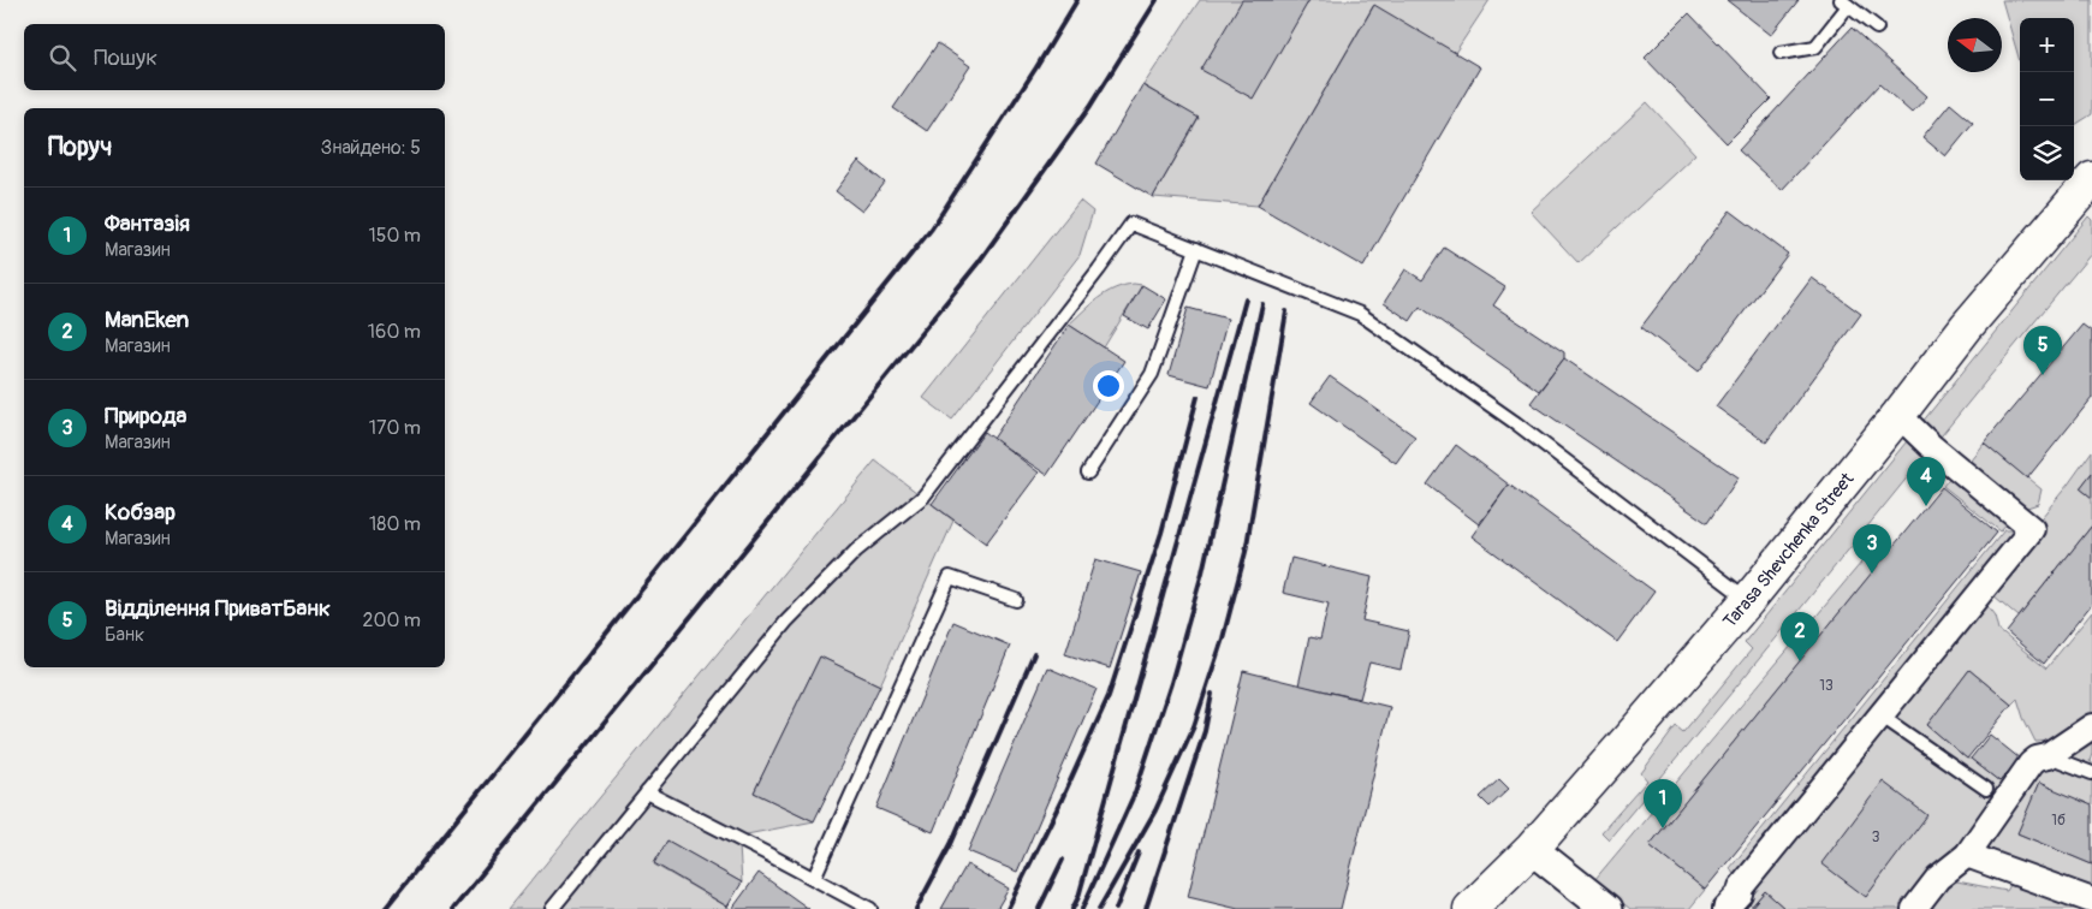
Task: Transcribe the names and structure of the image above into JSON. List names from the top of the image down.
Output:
{
  "streets": {
    "main road": ["Tarasa Shevchenka Street"]
  },
  "house_numbers": ["13", "1б", "3"],
  "north": "left",
  "page": {
    "map_buttons": ["+", "−"],
    "search": "Пошук",
    "heading": ["Поруч", "Знайдено: 5"],
    "list": [
      {
        "mark": "1",
        "name": "Фантазiя",
        "note": "Магазин",
        "value": "150 m"
      },
      {
        "mark": "2",
        "name": "ManEken",
        "note": "Магазин",
        "value": "160 m"
      },
      {
        "mark": "3",
        "name": "Природа",
        "note": "Магазин",
        "value": "170 m"
      },
      {
        "mark": "4",
        "name": "Кобзар",
        "note": "Магазин",
        "value": "180 m"
      },
      {
        "mark": "5",
        "name": "Відділення ПриватБанк",
        "note": "Банк",
        "value": "200 m"
      }
    ],
    "pins": [
      "5",
      "4",
      "3",
      "2",
      "1"
    ]
  }
}
